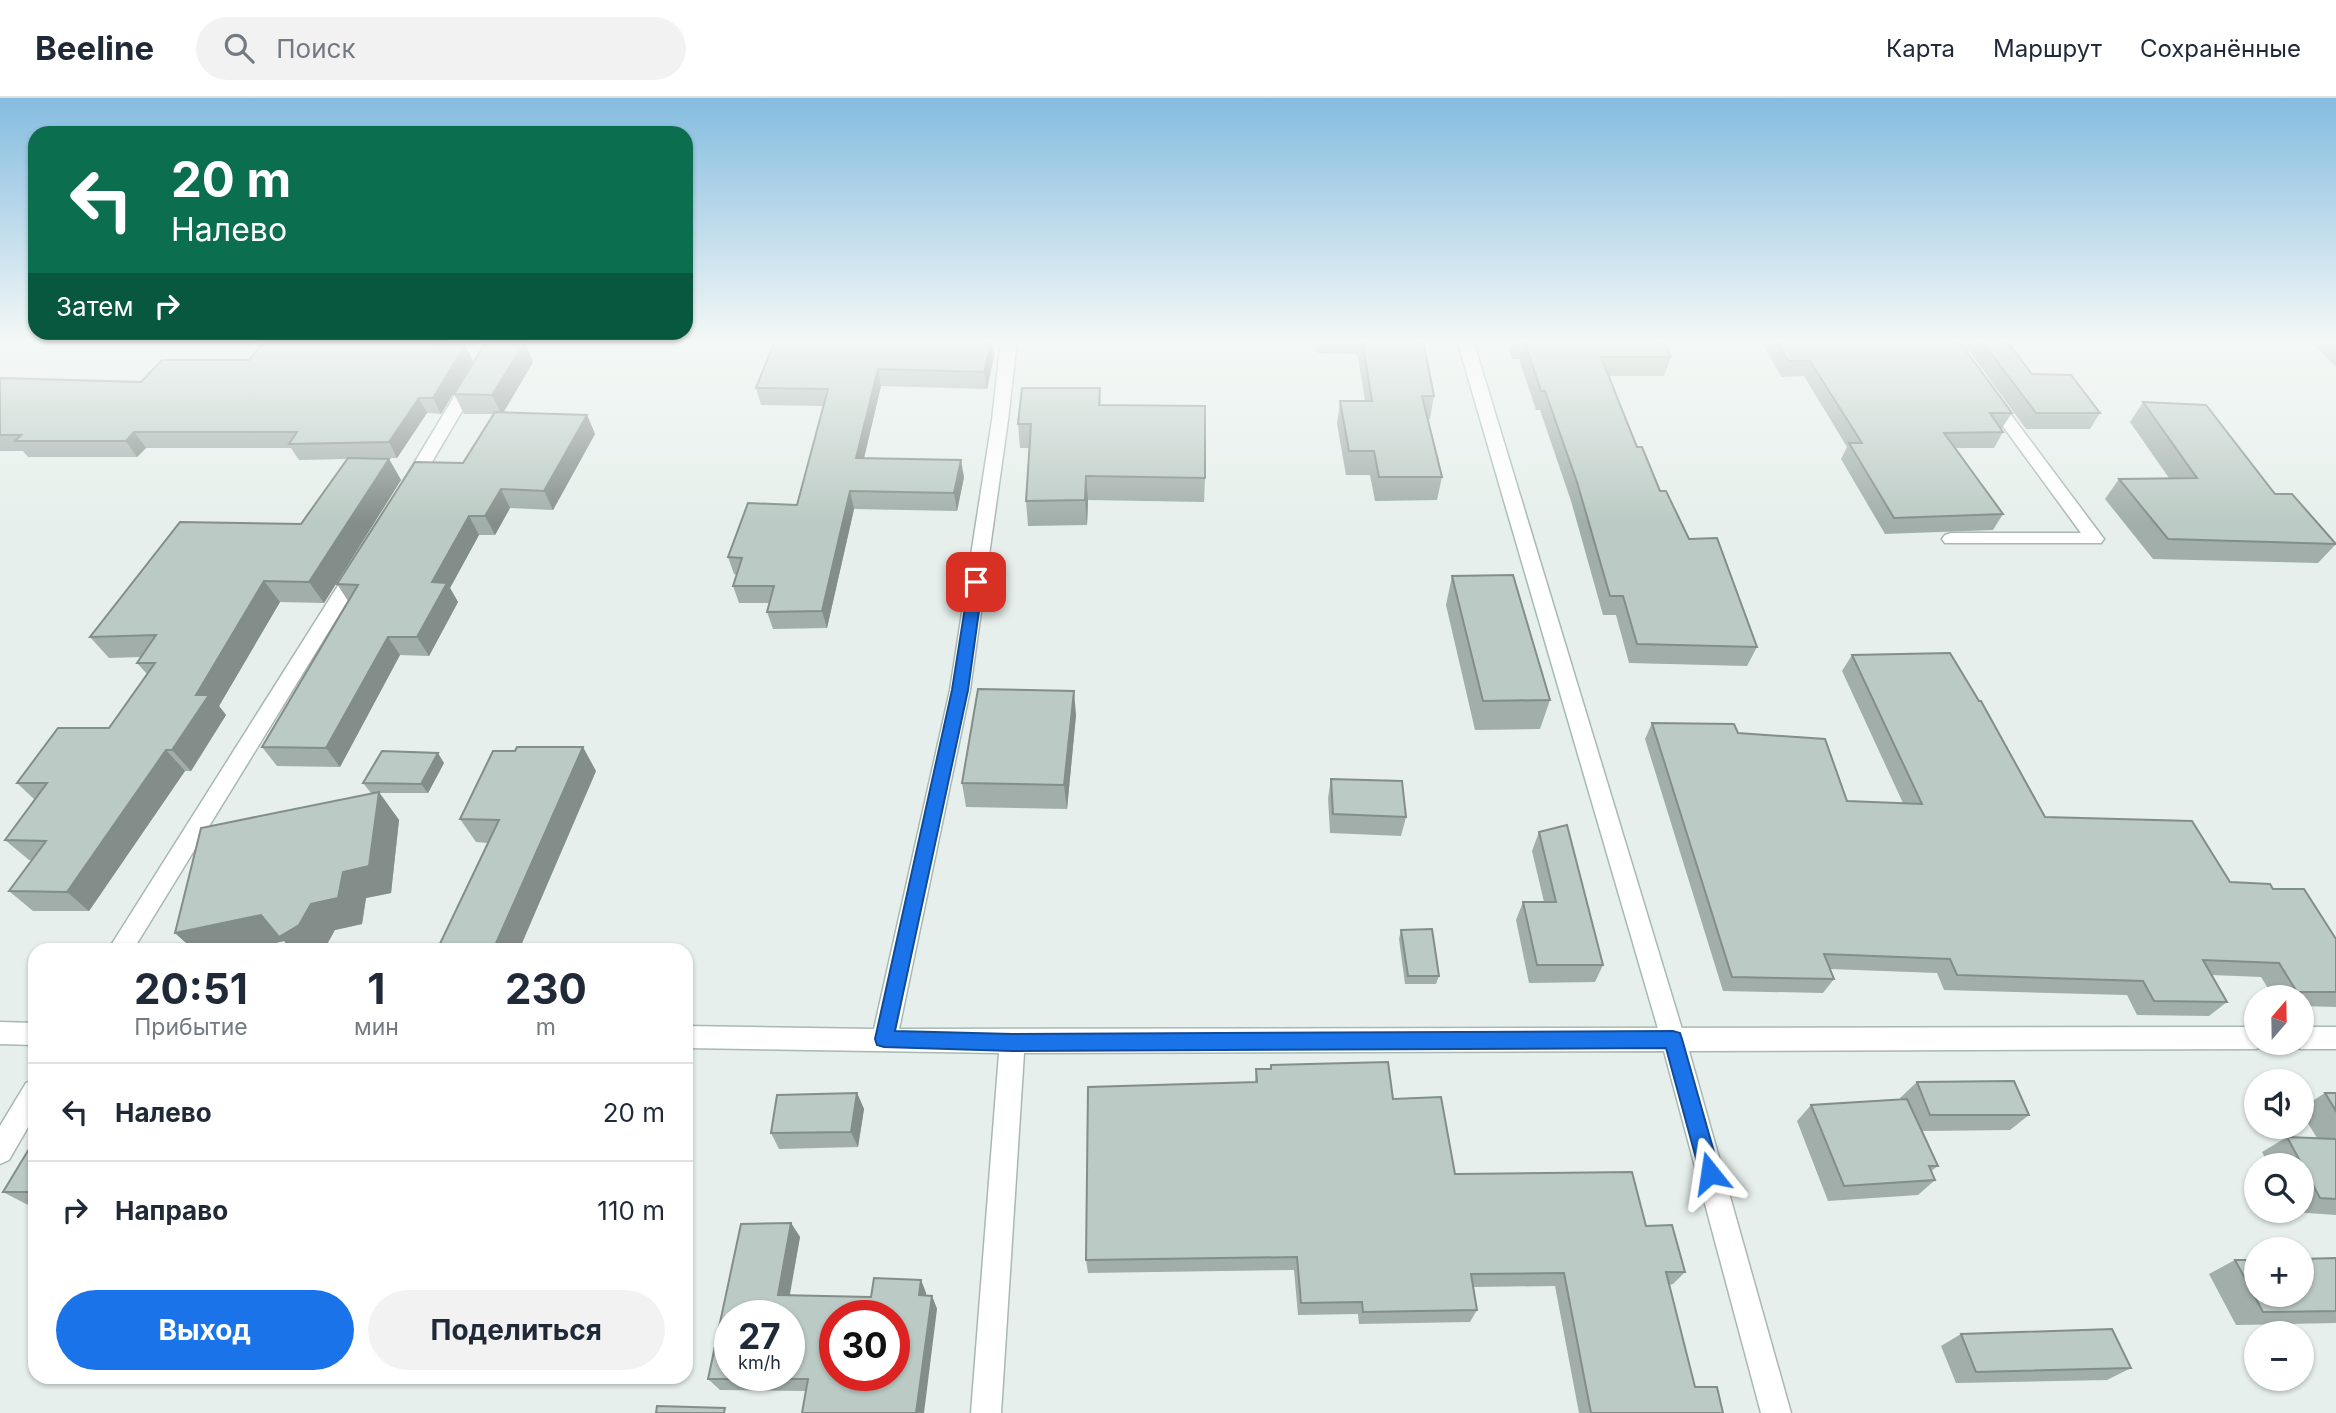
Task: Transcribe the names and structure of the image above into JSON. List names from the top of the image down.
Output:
{
  "north": "top",
  "page": {
    "header": "Beeline",
    "search": "Поиск",
    "nav": ["Карта", "Маршрут", "Сохранённые"],
    "turn": ["20 m", "Налево"],
    "then": "Затем",
    "eta": [
      "20:51",
      "Прибытие",
      "1",
      "мин",
      "230",
      "m"
    ],
    "map_buttons": ["+", "−"],
    "list": [
      {
        "name": "Налево",
        "value": "20 m"
      },
      {
        "name": "Направо",
        "value": "110 m"
      }
    ],
    "buttons": ["Выход", "Поделиться"],
    "speed": "27 km/h",
    "limit": "30"
  }
}
